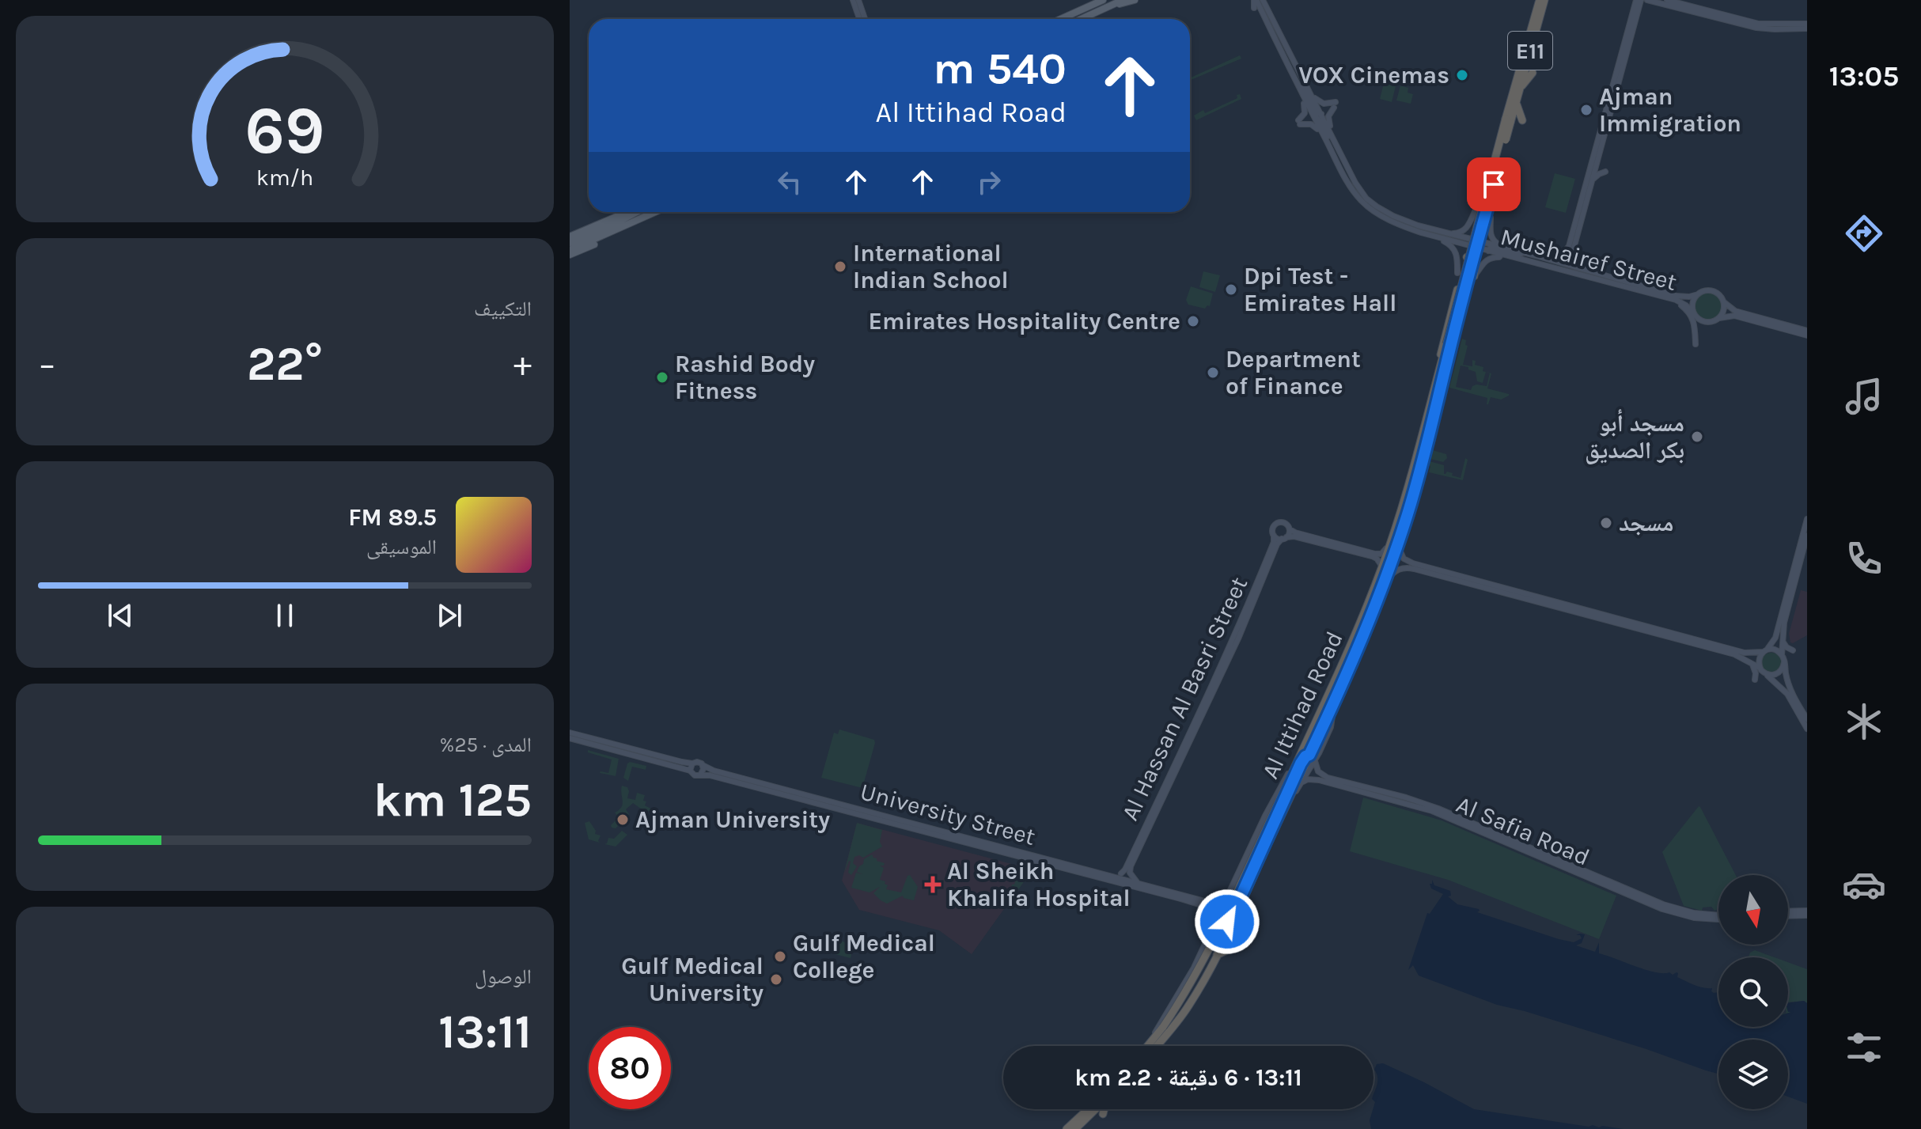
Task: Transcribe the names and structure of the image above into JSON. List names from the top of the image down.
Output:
{
  "streets": {
    "highway": ["E11", "Al Ittihad Road"],
    "main road": [
      "Mushairef Street",
      "Al Hassan Al Basri Street",
      "University Street",
      "Al Safia Road"
    ]
  },
  "crossings": [
    ["E11", "Al Ittihad Road"],
    ["Al Hassan Al Basri Street", "University Street"]
  ],
  "places": {
    "other": [
      "VOX Cinemas",
      "Ajman Immigration",
      "International Indian School",
      "Dpi Test - Emirates Hall",
      "Emirates Hospitality Centre",
      "Department of Finance",
      "Rashid Body Fitness",
      "مسجد أبو بكر الصديق",
      "مسجد",
      "Ajman University",
      "Gulf Medical College",
      "Gulf Medical University"
    ],
    "health": ["Al Sheikh Khalifa Hospital"]
  },
  "north": "bottom",
  "page": {
    "tabs": "13:05",
    "turn": ["540 m", "Al Ittihad Road"],
    "tile": [
      "التكييف",
      ["المدى · 25%", "125 km"],
      ["الوصول", "13:11"]
    ],
    "heat": ["−", "22°", "+"],
    "song": ["89.5 FM", "الموسيقى"],
    "limit": "80",
    "trip": "13:11 · 6 دقيقة · 2.2 km",
    "gauge": ["69", "km/h"]
  }
}
